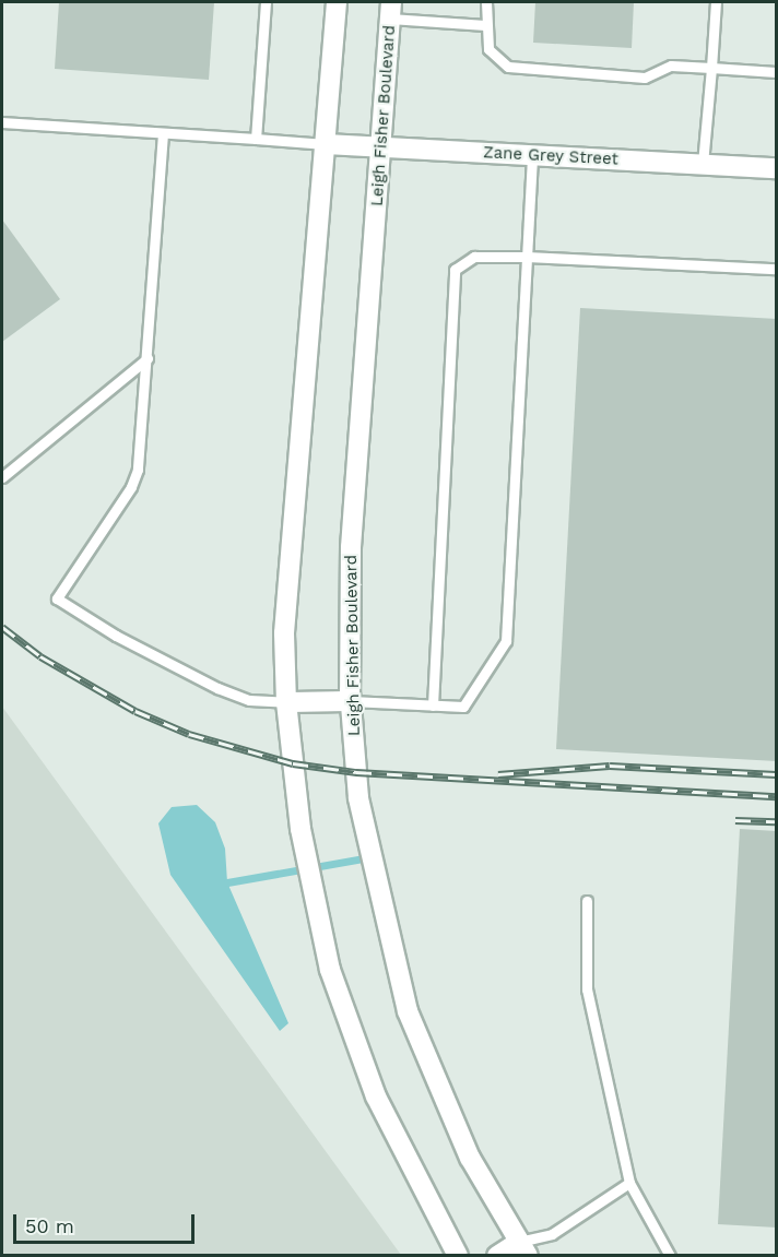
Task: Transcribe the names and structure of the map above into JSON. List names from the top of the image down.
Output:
{
  "streets": {
    "street": ["Leigh Fisher Boulevard", "Zane Grey Street"]
  },
  "crossings": [
    ["Leigh Fisher Boulevard", "Zane Grey Street"]
  ],
  "scale_bar": "50 m"
}
